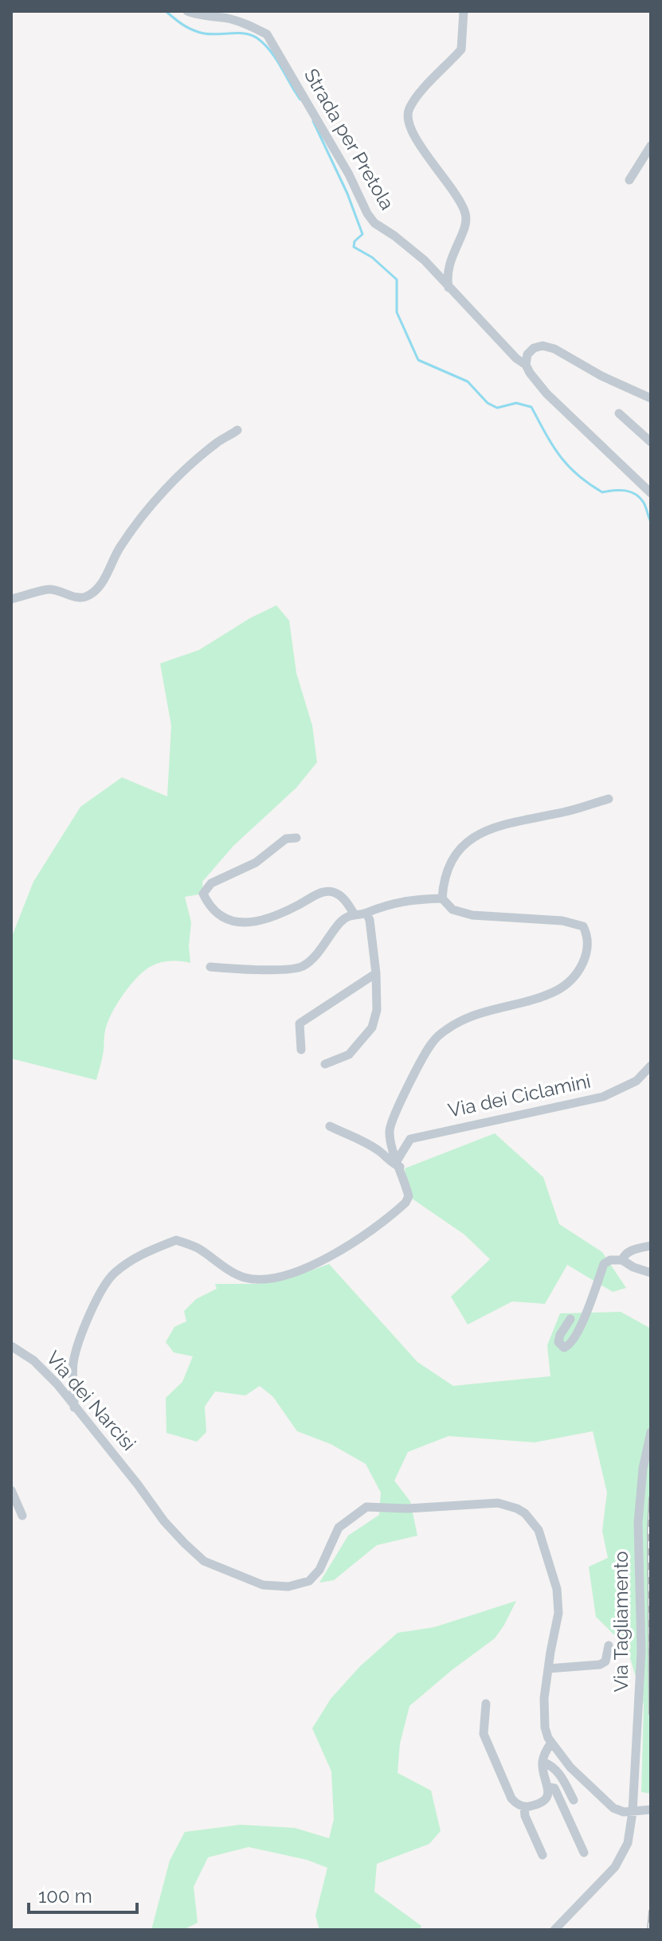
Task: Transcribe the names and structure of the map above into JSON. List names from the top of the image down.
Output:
{
  "streets": {
    "street": [
      "Strada per Pretola",
      "Via dei Ciclamini",
      "Via dei Narcisi",
      "Via Tagliamento"
    ]
  },
  "scale_bar": "100 m"
}
